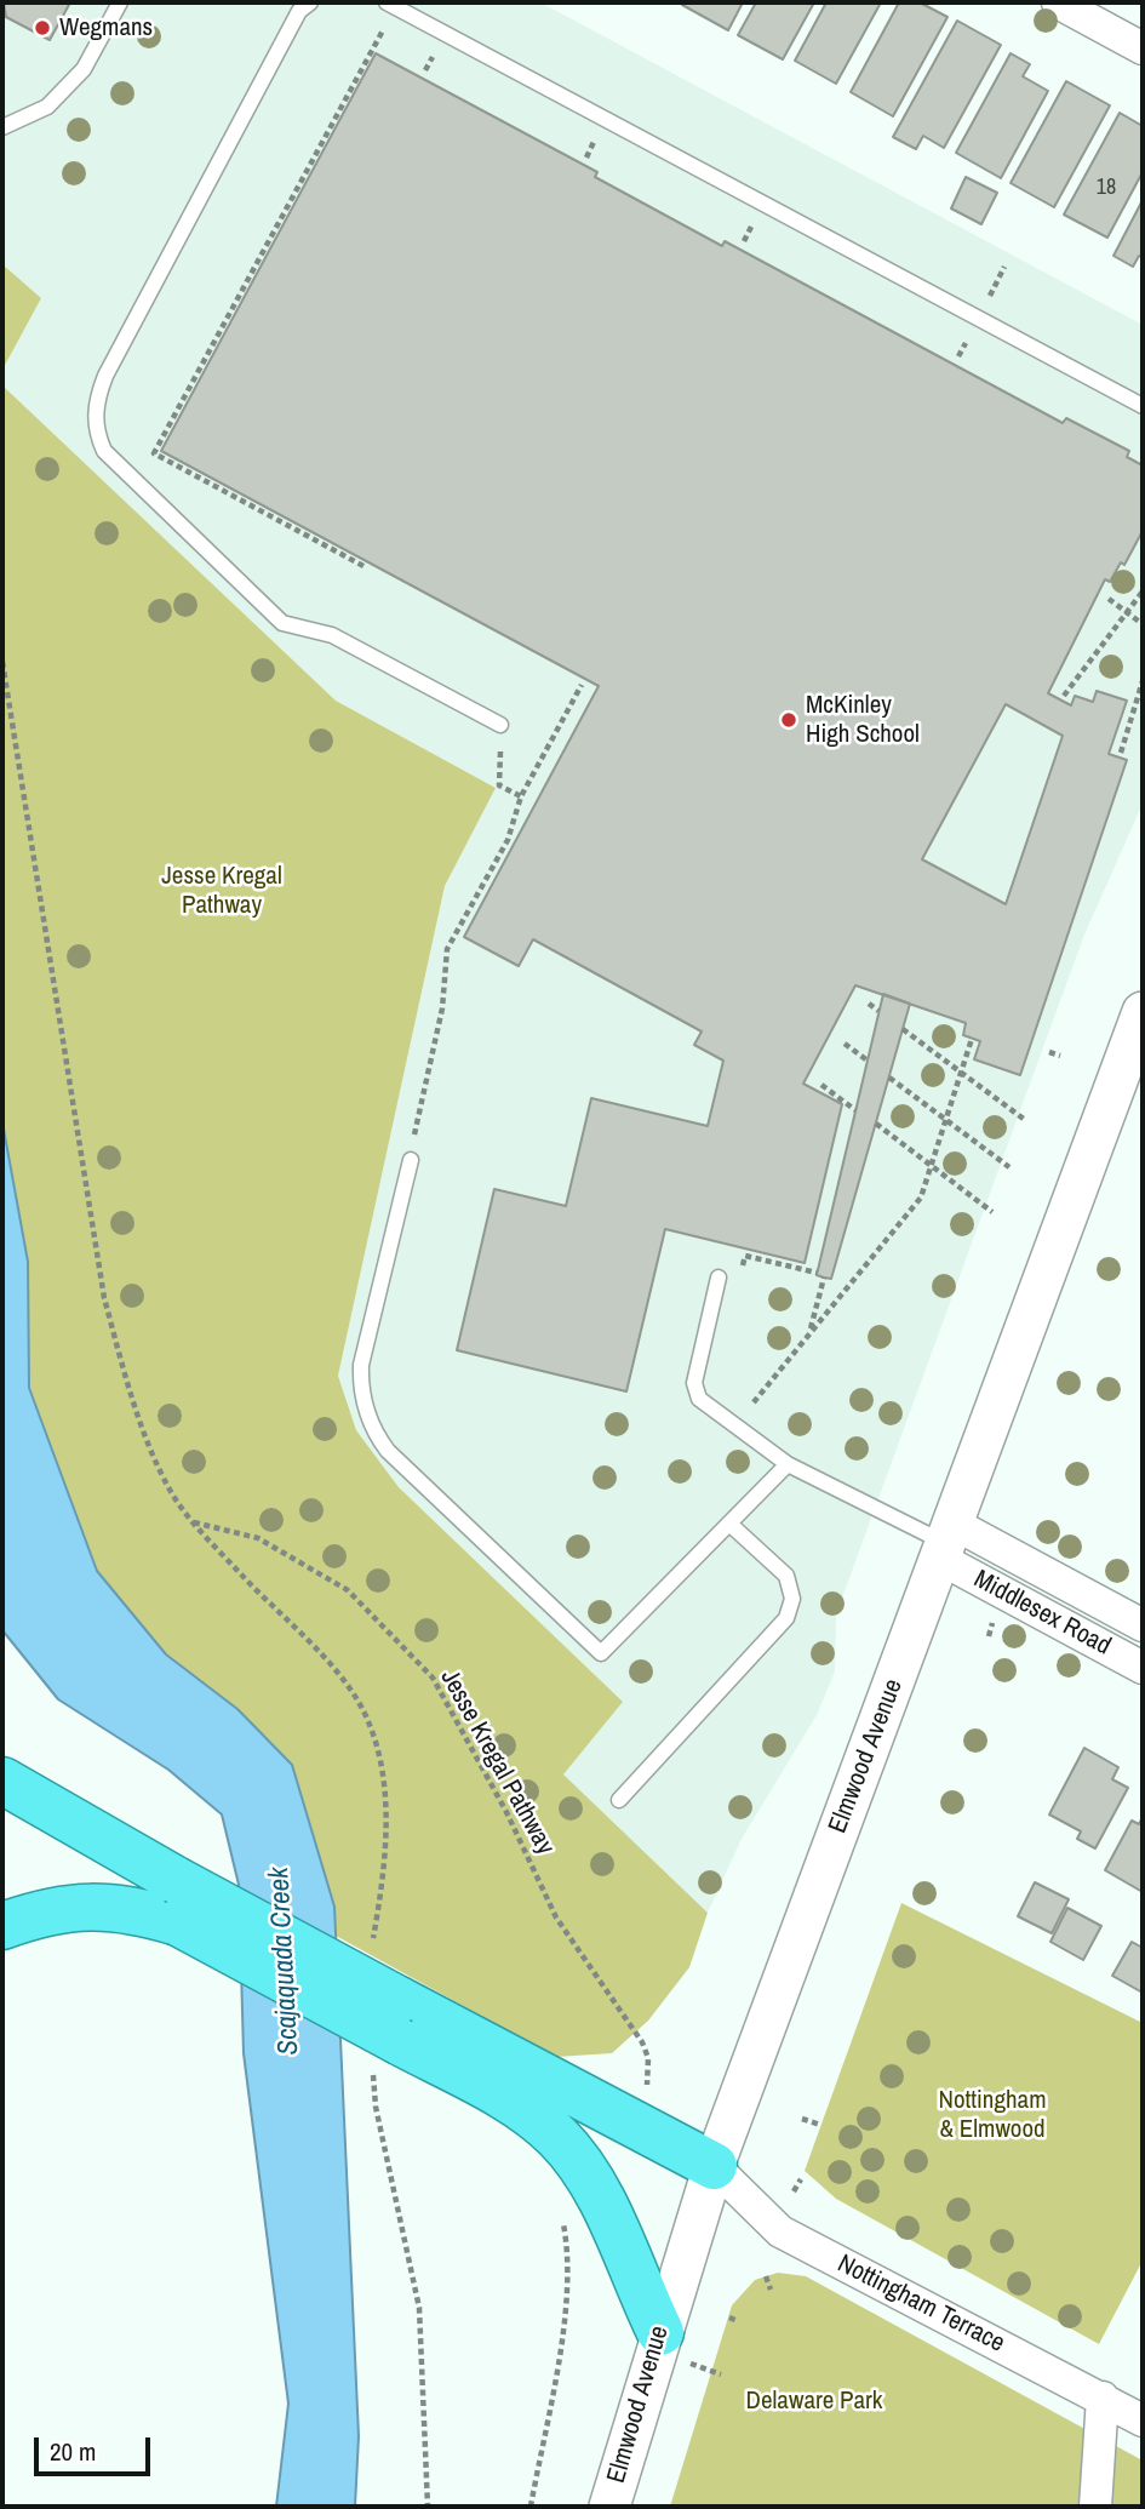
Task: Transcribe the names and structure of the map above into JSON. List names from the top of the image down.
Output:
{
  "streets": {
    "street": ["Middlesex Road", "Elmwood Avenue", "Nottingham Terrace"],
    "path": ["Jesse Kregal Pathway"]
  },
  "crossings": [
    ["Middlesex Road", "Elmwood Avenue"],
    ["Elmwood Avenue", "Nottingham Terrace"]
  ],
  "water": ["Scajaquada Creek"],
  "parks": ["Jesse Kregal Pathway", "Nottingham & Elmwood", "Delaware Park"],
  "places": ["Wegmans", "McKinley High School"],
  "house_numbers": ["18"],
  "scale_bar": "20 m"
}
